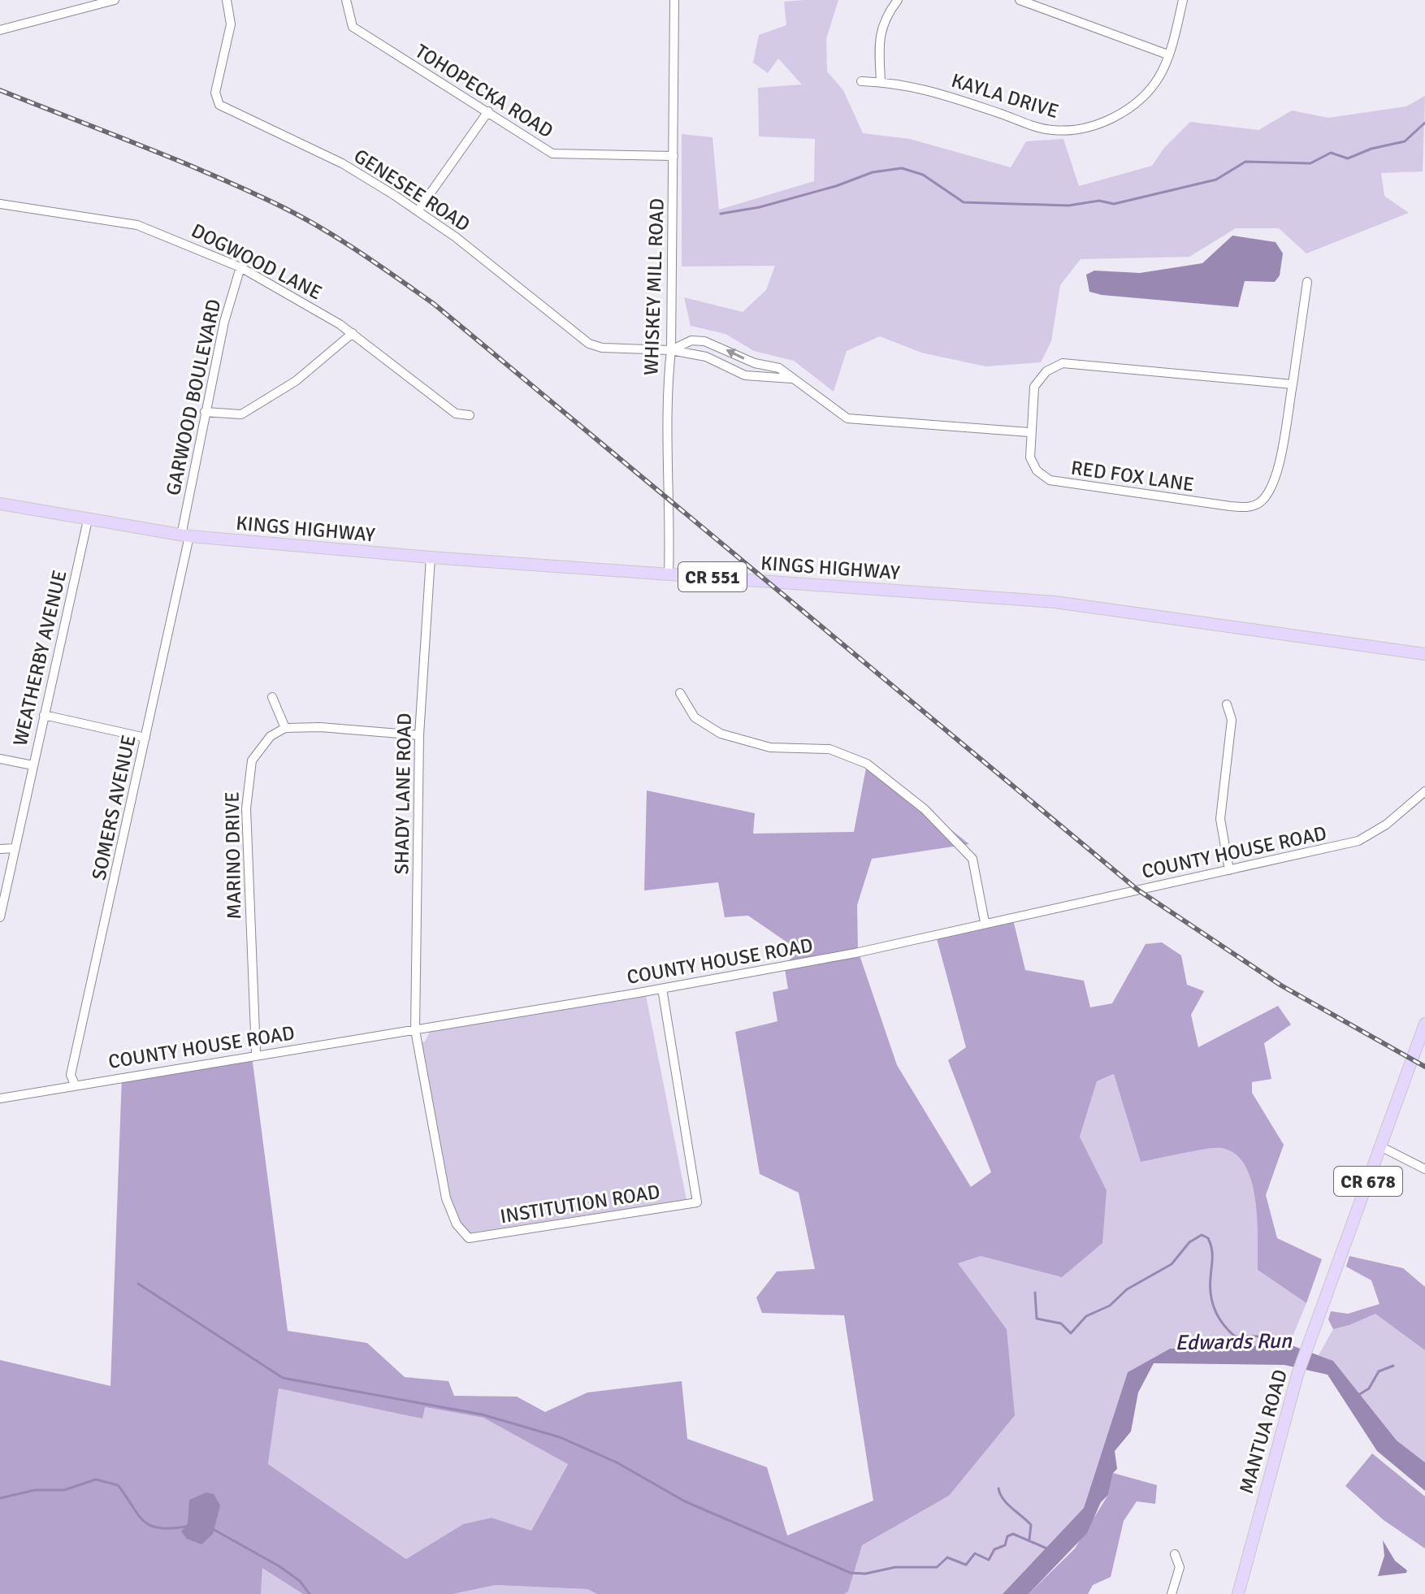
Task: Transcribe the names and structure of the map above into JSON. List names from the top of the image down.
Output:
{
  "streets": {
    "main road": [
      "KINGS HIGHWAY",
      "CR 551",
      "CR 678",
      "MANTUA ROAD"
    ],
    "street": [
      "TOHOPECKA ROAD",
      "KAYLA DRIVE",
      "GENESEE ROAD",
      "DOGWOOD LANE",
      "WHISKEY MILL ROAD",
      "GARWOOD BOULEVARD",
      "RED FOX LANE",
      "WEATHERBY AVENUE",
      "SHADY LANE ROAD",
      "SOMERS AVENUE",
      "COUNTY HOUSE ROAD",
      "MARINO DRIVE",
      "INSTITUTION ROAD"
    ]
  },
  "crossings": [
    ["TOHOPECKA ROAD", "WHISKEY MILL ROAD"],
    ["GENESEE ROAD", "WHISKEY MILL ROAD"],
    ["DOGWOOD LANE", "GARWOOD BOULEVARD"],
    ["WHISKEY MILL ROAD", "KINGS HIGHWAY"],
    ["GARWOOD BOULEVARD", "KINGS HIGHWAY"],
    ["GARWOOD BOULEVARD", "SOMERS AVENUE"],
    ["KINGS HIGHWAY", "WEATHERBY AVENUE"],
    ["KINGS HIGHWAY", "SHADY LANE ROAD"],
    ["KINGS HIGHWAY", "SOMERS AVENUE"],
    ["SHADY LANE ROAD", "COUNTY HOUSE ROAD"],
    ["SHADY LANE ROAD", "INSTITUTION ROAD"],
    ["SOMERS AVENUE", "COUNTY HOUSE ROAD"],
    ["COUNTY HOUSE ROAD", "MARINO DRIVE"],
    ["COUNTY HOUSE ROAD", "INSTITUTION ROAD"]
  ],
  "water": ["Edwards Run"]
}
